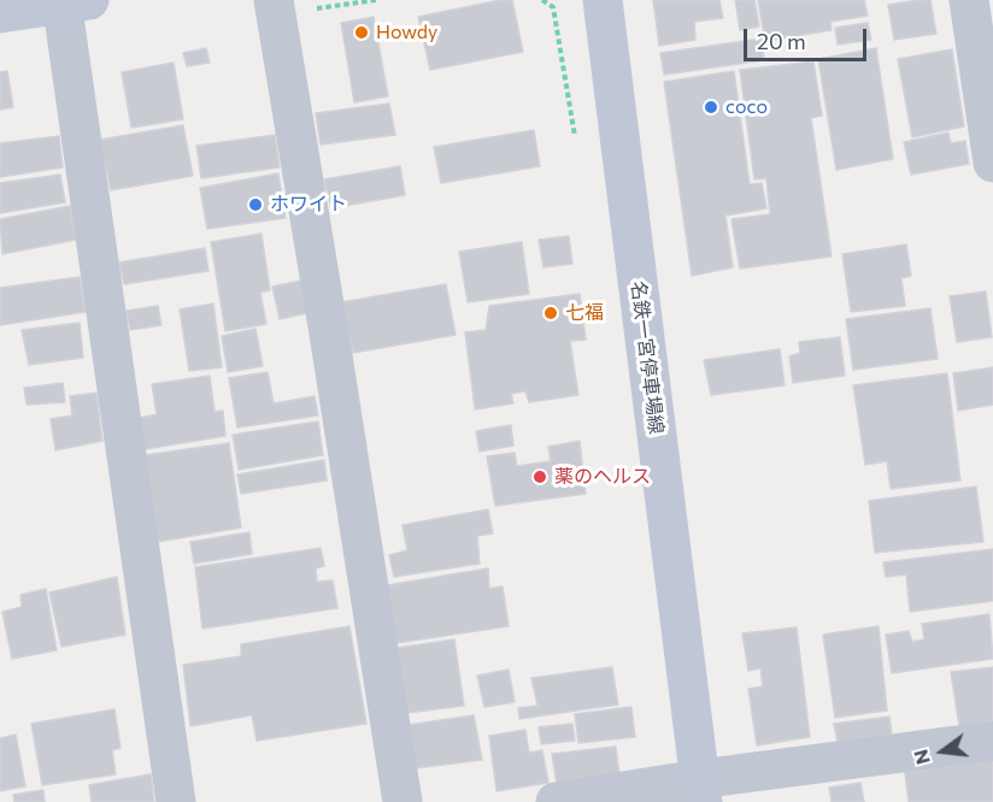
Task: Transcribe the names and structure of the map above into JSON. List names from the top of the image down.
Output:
{
  "streets": {
    "main road": ["名鉄一宮停車場線"]
  },
  "places": [
    "Howdy",
    "coco",
    "ホワイト",
    "七福",
    "薬のヘルス"
  ],
  "scale_bar": "20 m",
  "north": "left"
}
